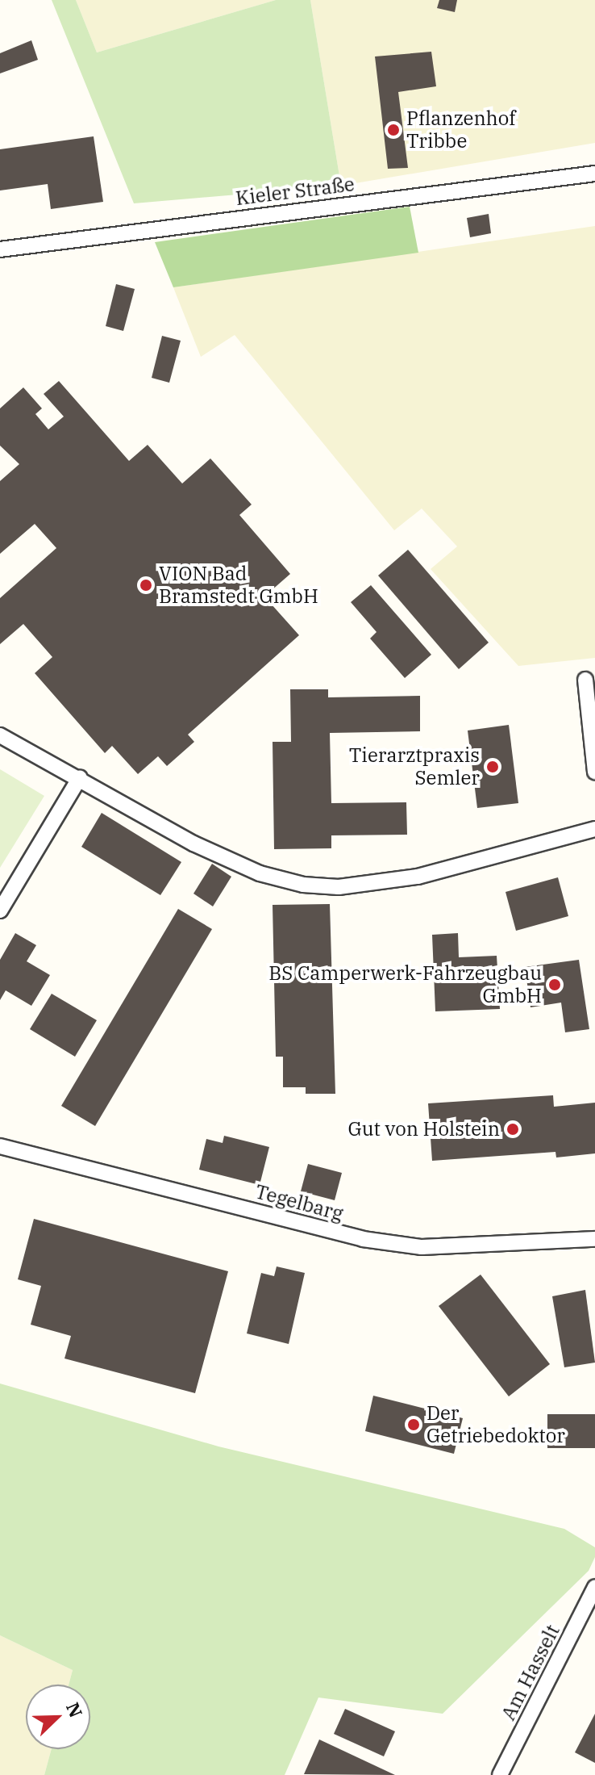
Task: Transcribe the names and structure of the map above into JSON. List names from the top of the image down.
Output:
{
  "streets": {
    "street": ["Kieler Straße", "Tegelbarg", "Am Hasselt"]
  },
  "places": [
    "Pflanzenhof Tribbe",
    "VION Bad Bramstedt GmbH",
    "Tierarztpraxis Semler",
    "BS Camperwerk-Fahrzeugbau GmbH",
    "Gut von Holstein",
    "Der Getriebedoktor"
  ],
  "north": "top right"
}
